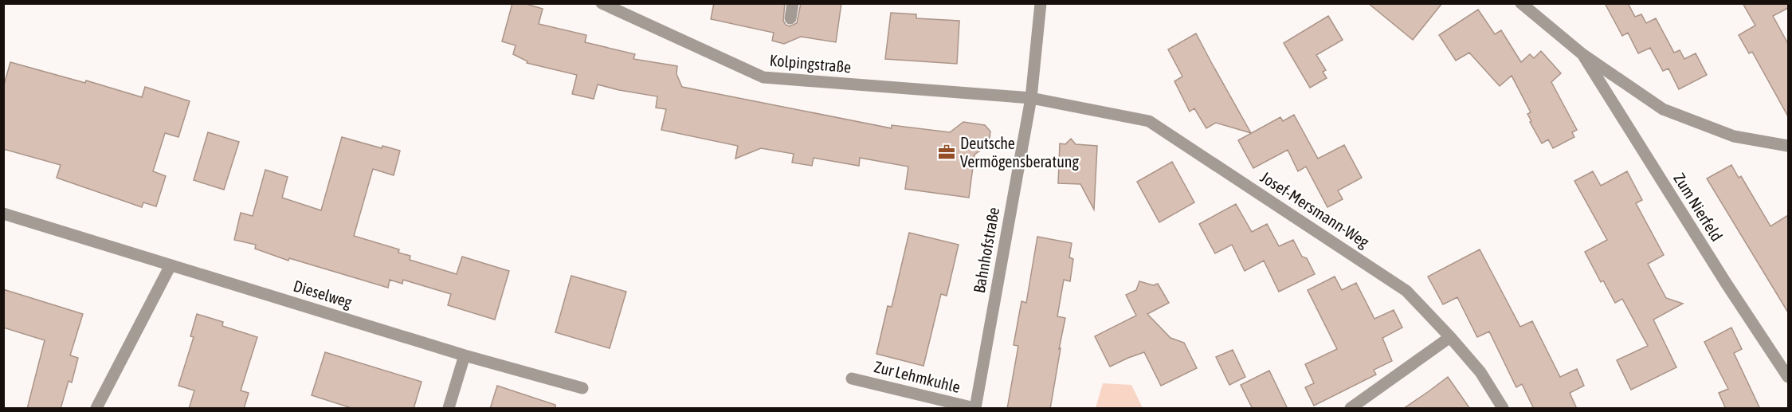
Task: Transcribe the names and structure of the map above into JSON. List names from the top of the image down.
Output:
{
  "streets": {
    "street": [
      "Kolpingstraße",
      "Zum Nierfeld",
      "Josef-Mersmann-Weg",
      "Bahnhofstraße",
      "Dieselweg",
      "Zur Lehmkuhle"
    ]
  },
  "crossings": [
    ["Kolpingstraße", "Josef-Mersmann-Weg"],
    ["Kolpingstraße", "Bahnhofstraße"],
    ["Josef-Mersmann-Weg", "Bahnhofstraße"],
    ["Bahnhofstraße", "Zur Lehmkuhle"]
  ],
  "places": {
    "office": ["Deutsche Vermögensberatung"]
  }
}
